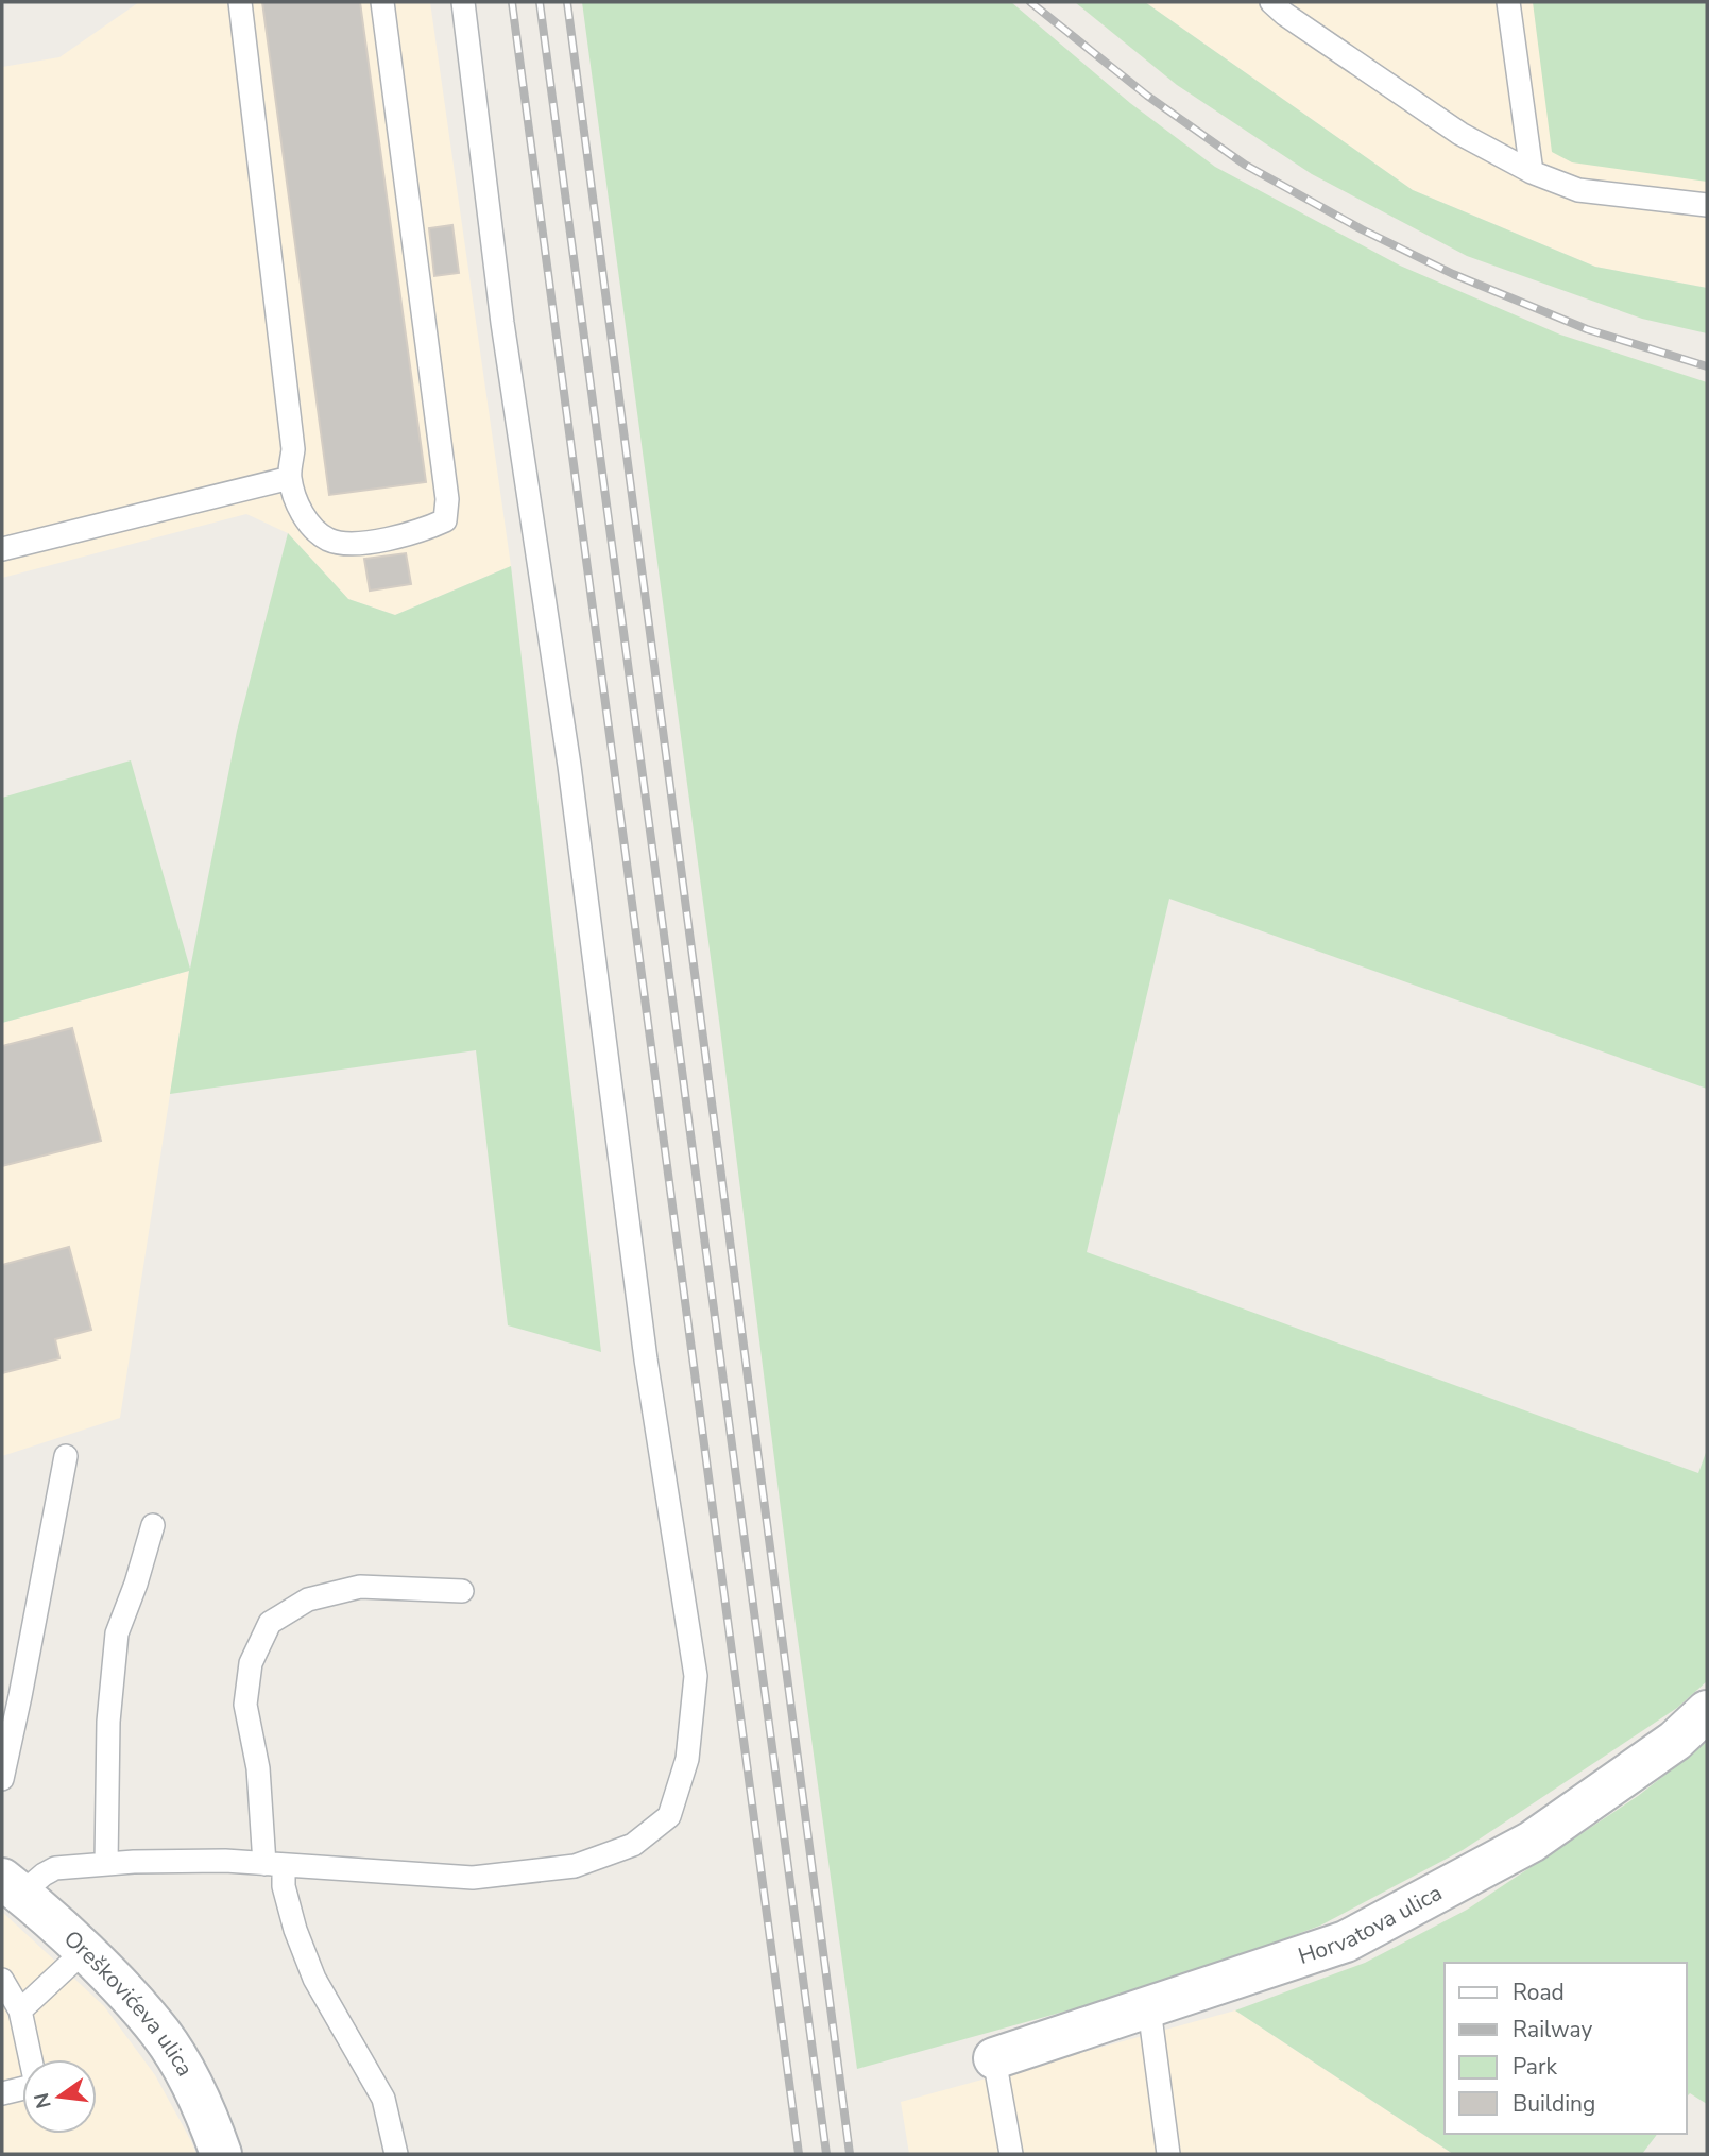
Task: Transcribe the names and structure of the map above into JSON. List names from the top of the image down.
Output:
{
  "streets": {
    "street": ["Horvatova ulica", "Oreškovićeva ulica"]
  },
  "legend": [
    "Road",
    "Railway",
    "Park",
    "Building"
  ],
  "north": "left"
}
